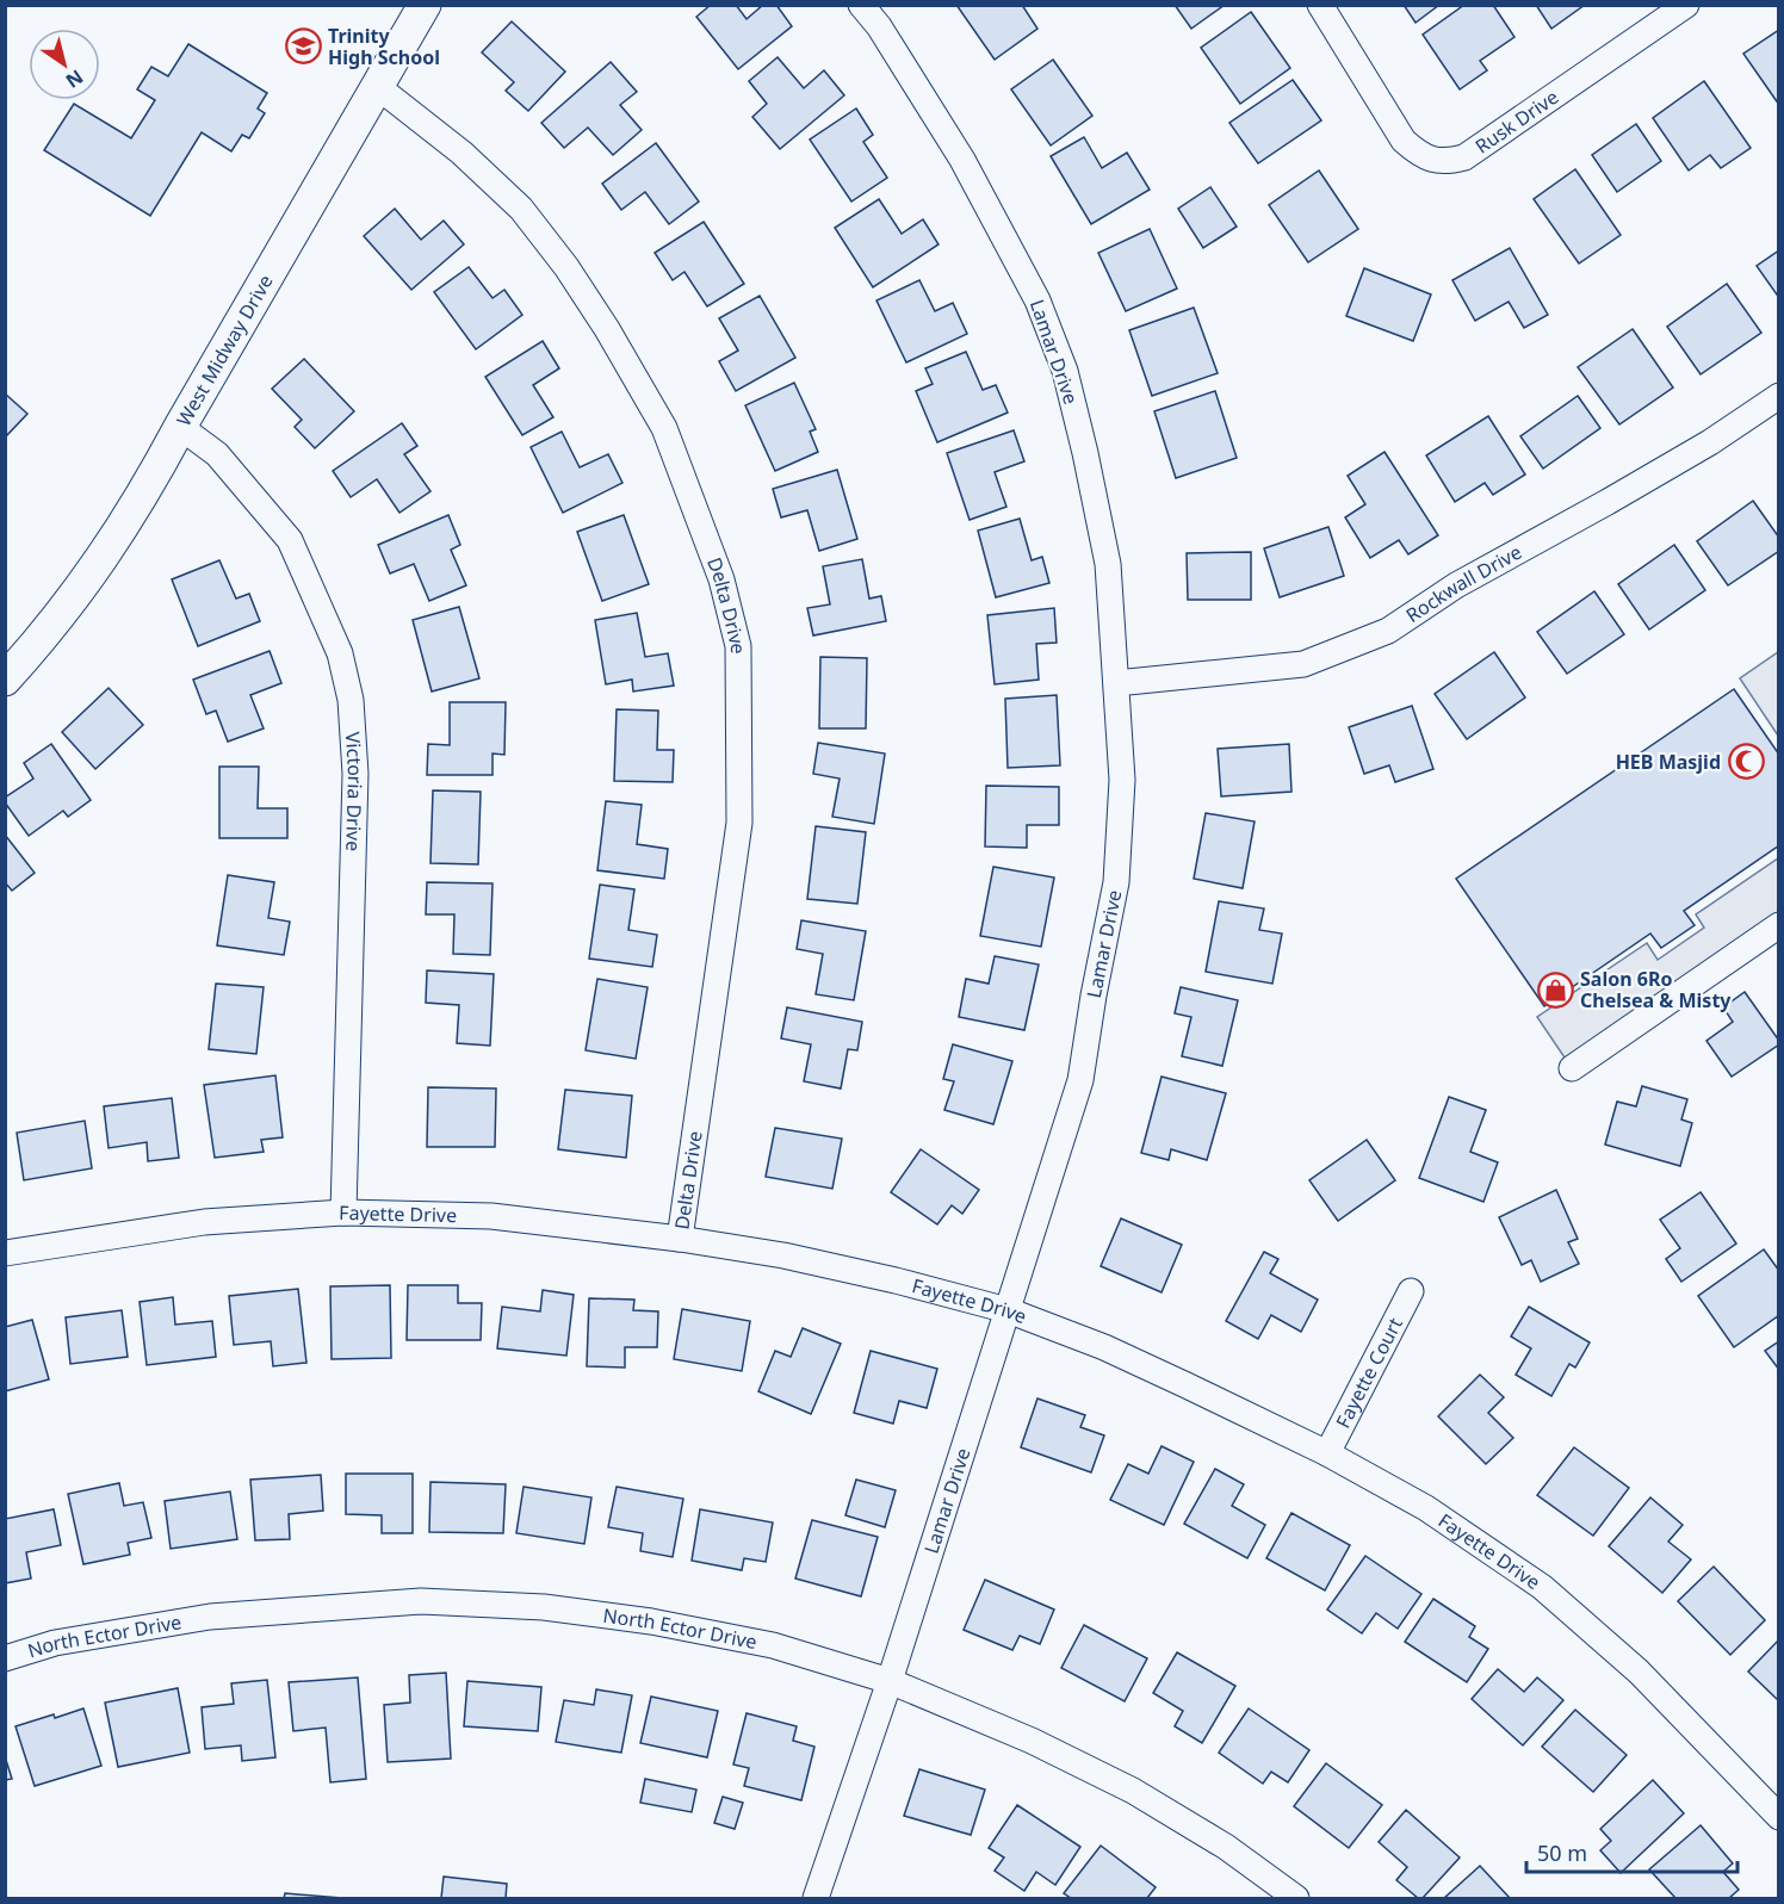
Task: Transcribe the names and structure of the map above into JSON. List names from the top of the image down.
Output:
{
  "streets": {
    "street": [
      "Rusk Drive",
      "West Midway Drive",
      "Lamar Drive",
      "Rockwall Drive",
      "Delta Drive",
      "Victoria Drive",
      "Fayette Drive",
      "Fayette Court",
      "North Ector Drive"
    ]
  },
  "crossings": [
    ["West Midway Drive", "Delta Drive"],
    ["West Midway Drive", "Victoria Drive"],
    ["Lamar Drive", "Rockwall Drive"],
    ["Lamar Drive", "Fayette Drive"],
    ["Lamar Drive", "North Ector Drive"],
    ["Delta Drive", "Fayette Drive"],
    ["Victoria Drive", "Fayette Drive"],
    ["Fayette Drive", "Fayette Court"]
  ],
  "places": {
    "school or university": ["Trinity High School"],
    "mosque": ["HEB Masjid"],
    "shop": ["Salon 6Ro Chelsea & Misty"]
  },
  "scale_bar": "50 m",
  "north": "bottom right"
}
